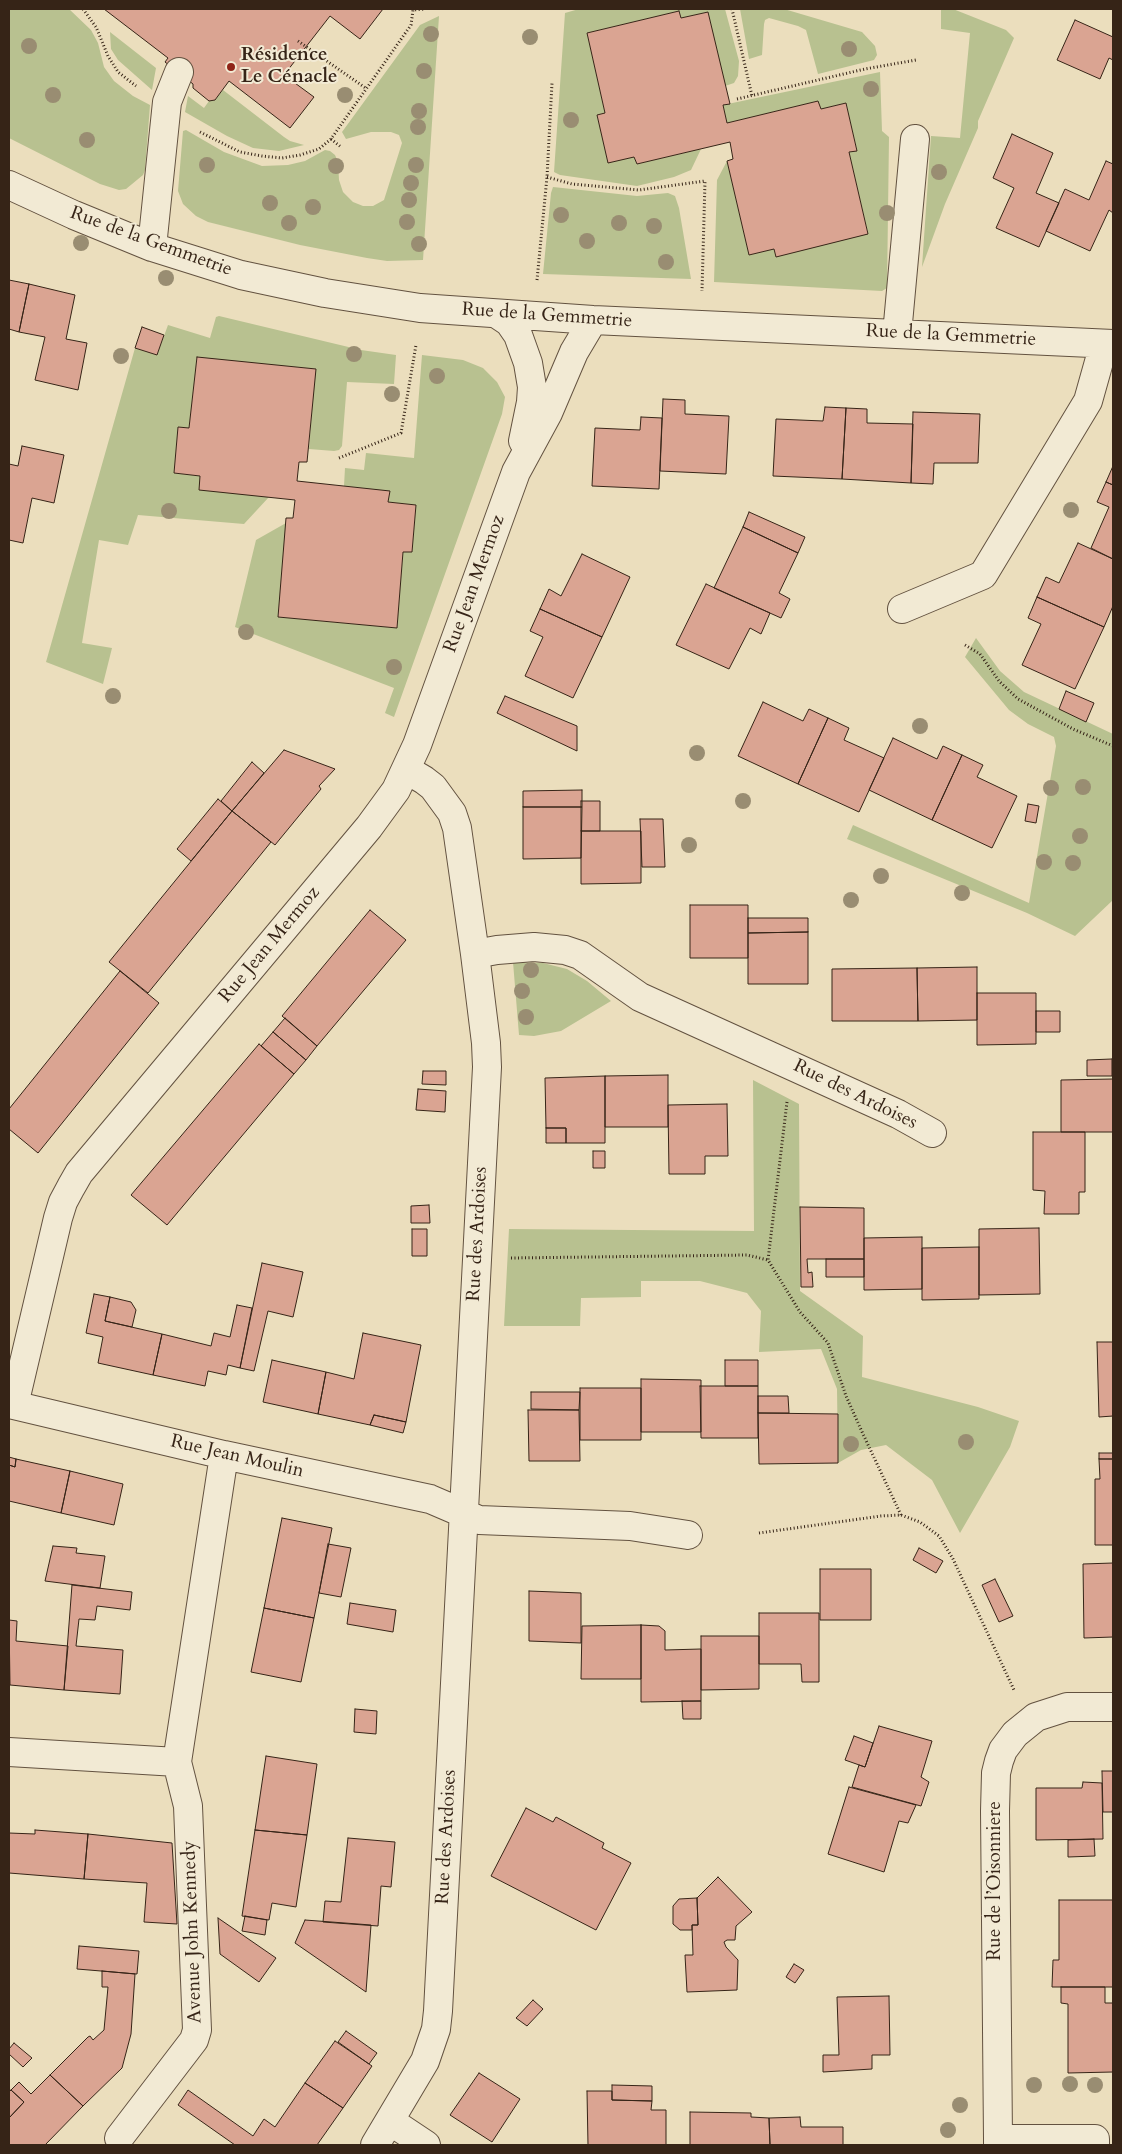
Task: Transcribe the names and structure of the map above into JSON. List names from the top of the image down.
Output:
{
  "streets": {
    "street": [
      "Rue de la Gemmetrie",
      "Rue Jean Mermoz",
      "Rue des Ardoises",
      "Rue Jean Moulin",
      "Rue de l’Oisonniere",
      "Avenue John Kennedy"
    ]
  },
  "crossings": [
    ["Rue de la Gemmetrie", "Rue Jean Mermoz"],
    ["Rue Jean Mermoz", "Rue des Ardoises"],
    ["Rue Jean Mermoz", "Rue Jean Moulin"],
    ["Rue des Ardoises", "Rue Jean Moulin"],
    ["Rue Jean Moulin", "Avenue John Kennedy"]
  ],
  "places": ["Résidence Le Cénacle"]
}
